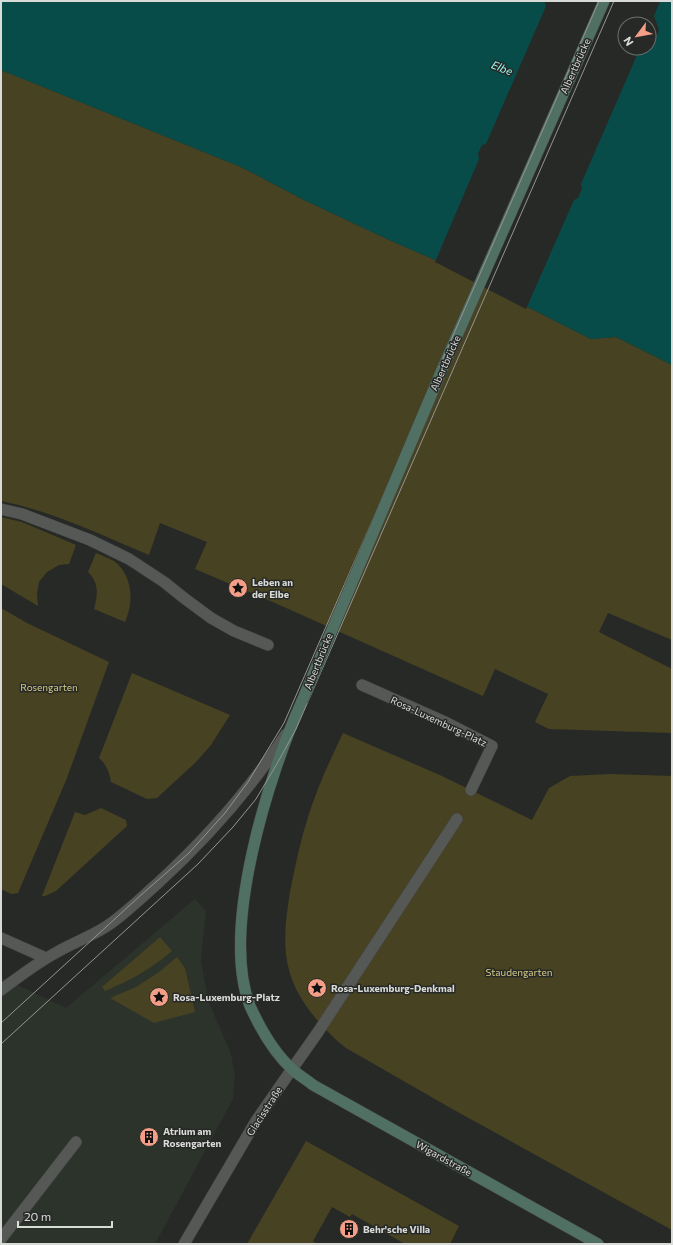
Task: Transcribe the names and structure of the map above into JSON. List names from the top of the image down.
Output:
{
  "streets": {
    "main road": ["Albertbrücke", "Wigardstraße"],
    "street": ["Rosa-Luxemburg-Platz", "Glacisstraße"]
  },
  "crossings": [
    ["Glacisstraße", "Wigardstraße"]
  ],
  "water": ["Elbe"],
  "parks": ["Rosengarten", "Staudengarten"],
  "places": {
    "place": ["Leben an der Elbe", "Rosa-Luxemburg-Denkmal", "Rosa-Luxemburg-Platz"],
    "building": ["Atrium am Rosengarten", "Behr'sche Villa"]
  },
  "scale_bar": "20 m",
  "north": "bottom left"
}
